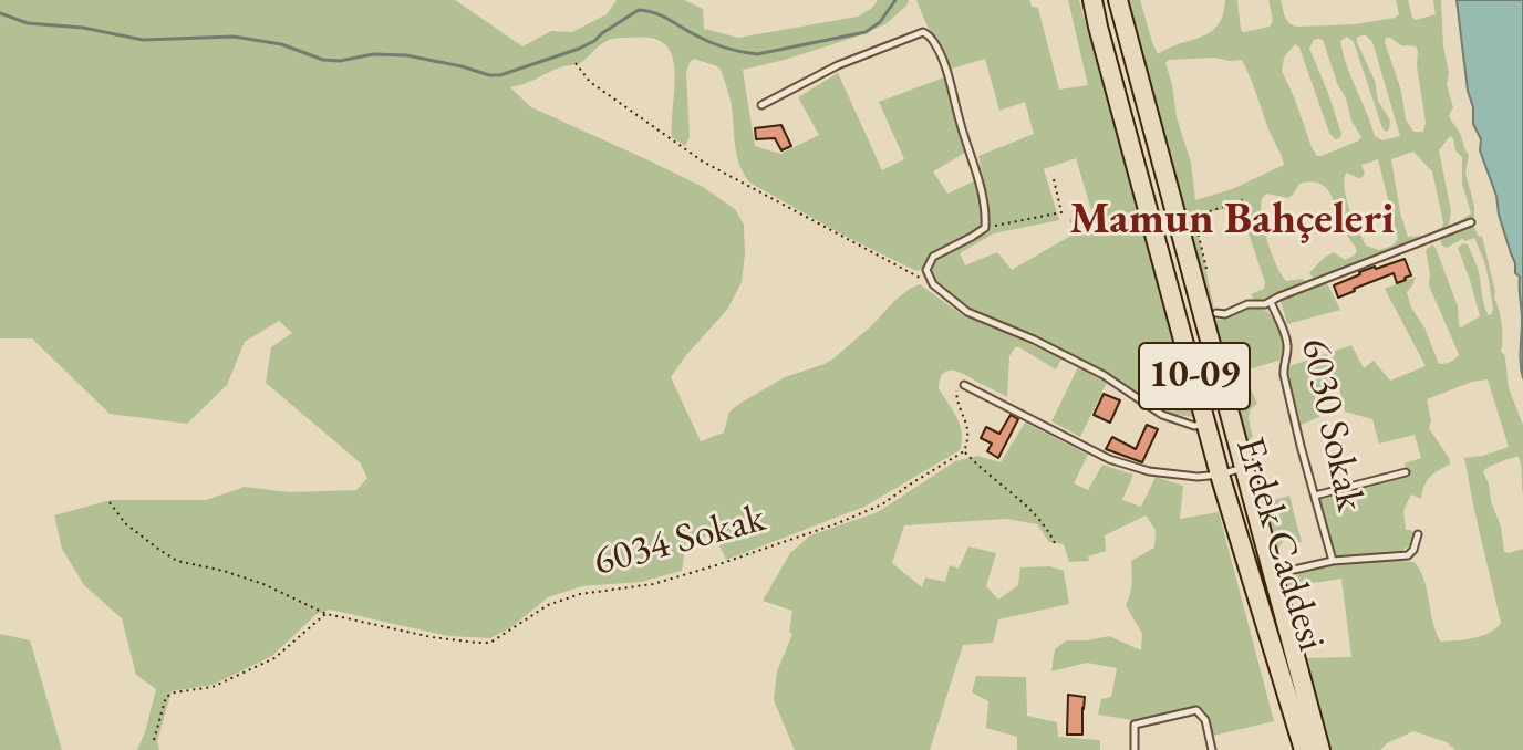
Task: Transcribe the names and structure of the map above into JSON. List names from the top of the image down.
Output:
{
  "streets": {
    "main road": ["10-09", "Erdek Caddesi"],
    "lane": ["6030 Sokak"],
    "path": ["6034 Sokak"]
  },
  "districts": ["Mamun Bahçeleri"]
}
